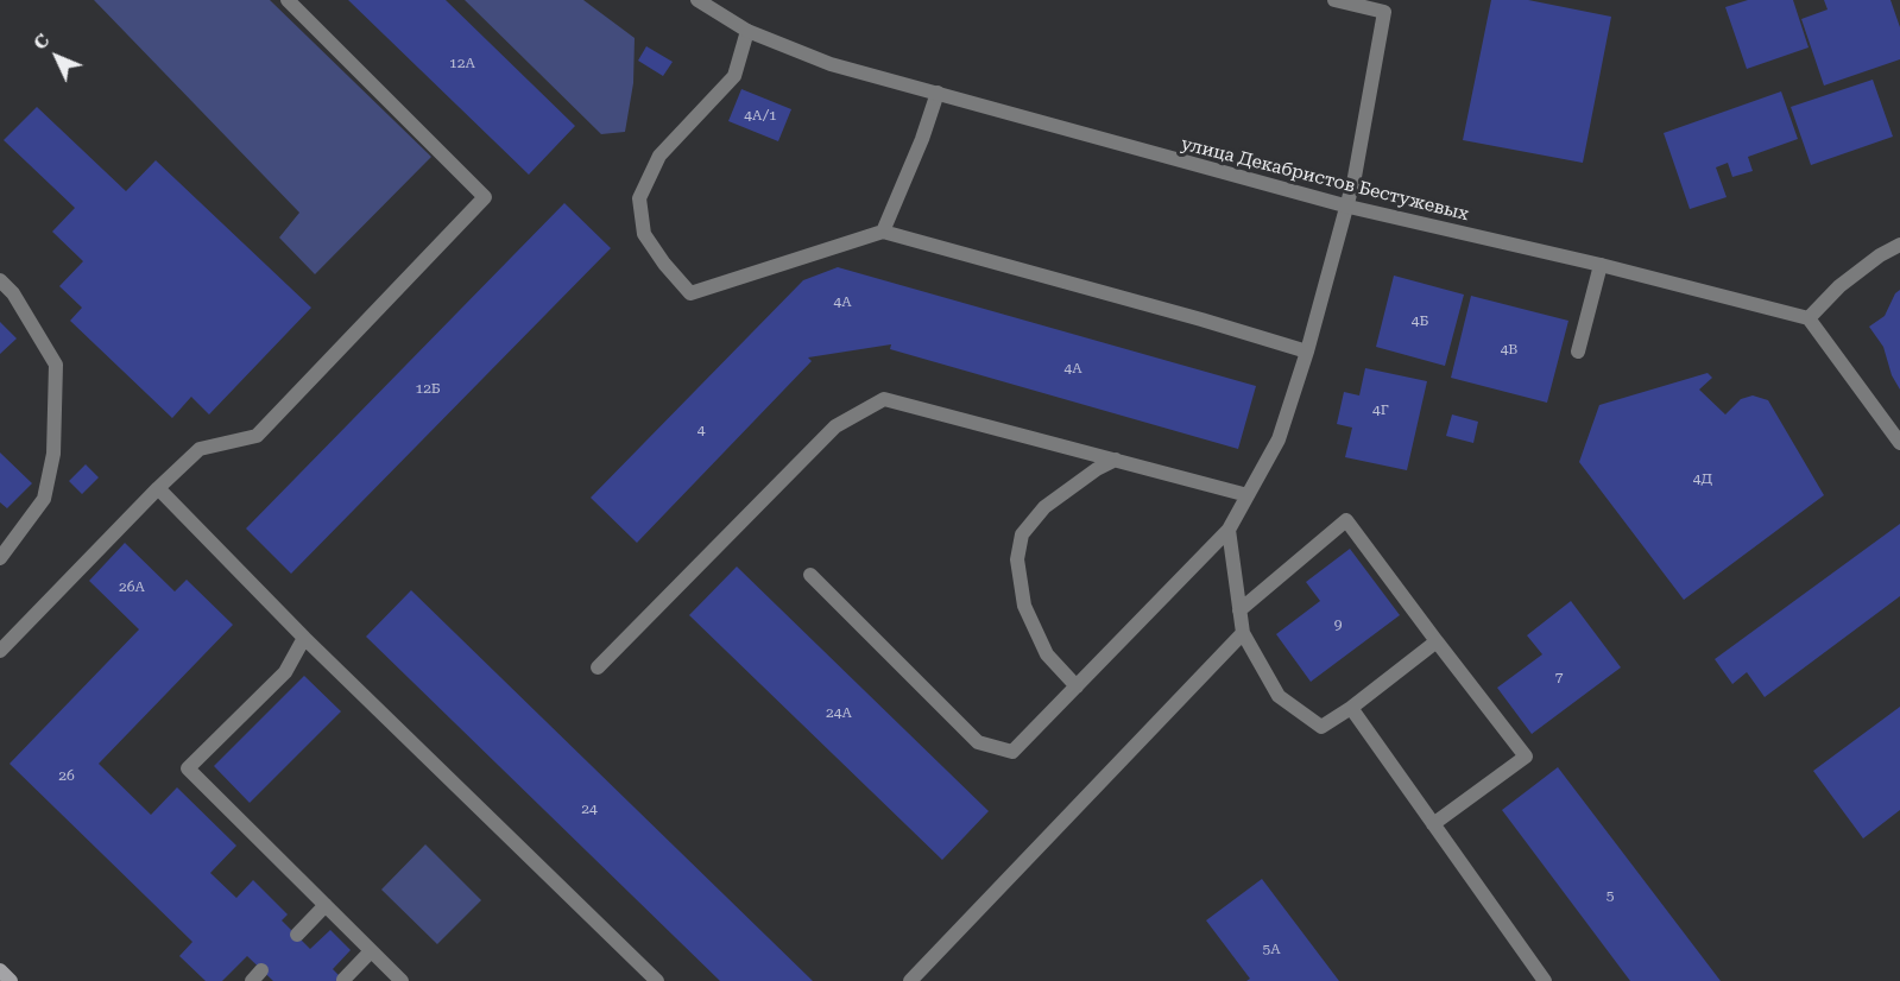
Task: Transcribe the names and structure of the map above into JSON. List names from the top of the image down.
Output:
{
  "streets": {
    "street": ["улица Декабристов Бестужевых"]
  },
  "house_numbers": [
    "12А",
    "4А/1",
    "4А",
    "4Б",
    "4В",
    "4А",
    "12Б",
    "4Г",
    "4",
    "4Д",
    "26А",
    "9",
    "7",
    "24А",
    "26",
    "24",
    "5",
    "5А"
  ],
  "north": "top left"
}
